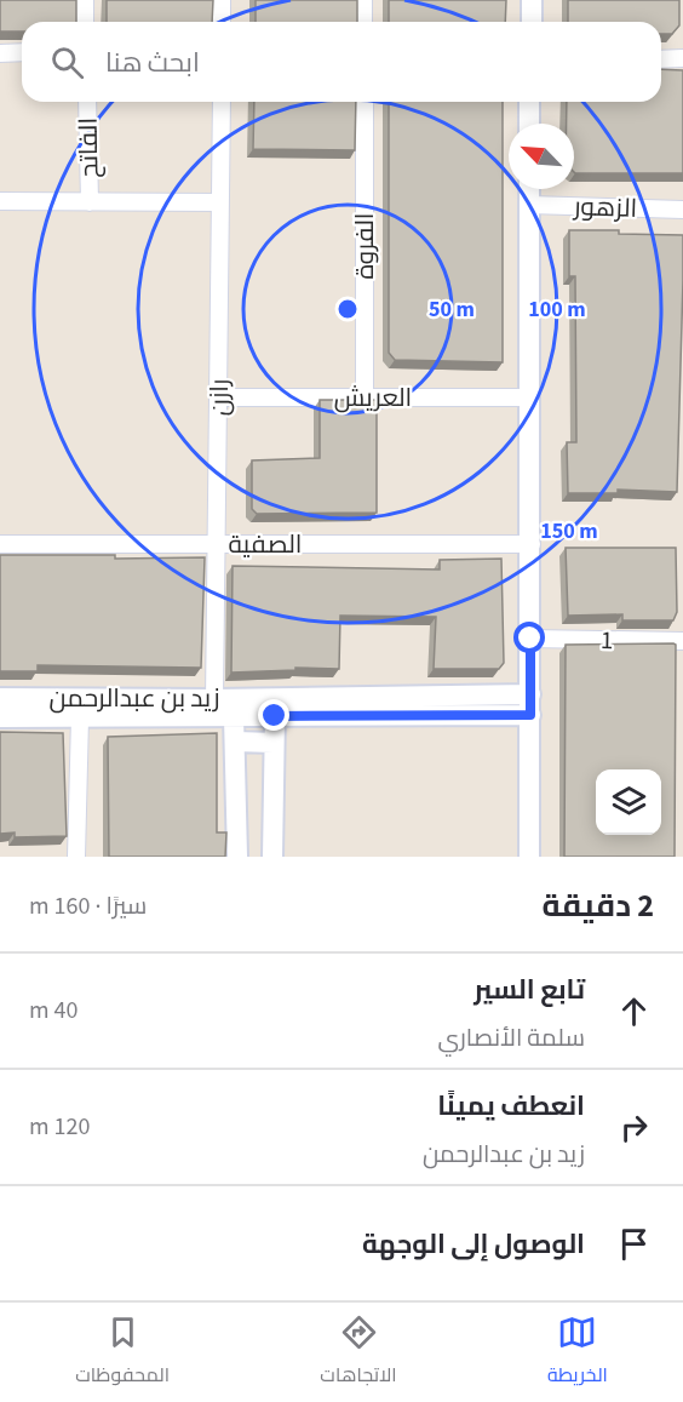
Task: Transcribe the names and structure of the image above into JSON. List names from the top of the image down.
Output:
{
  "streets": {
    "street": [
      "الفاتح",
      "الزهور",
      "الفروة",
      "رازن",
      "العريش",
      "الصفية",
      "1",
      "زيد بن عبدالرحمن"
    ]
  },
  "crossings": [
    ["الفروة", "العريش"],
    ["رازن", "العريش"],
    ["رازن", "الصفية"],
    ["رازن", "زيد بن عبدالرحمن"]
  ],
  "north": "top left",
  "page": {
    "search": "ابحث هنا",
    "heading": ["2 دقيقة", "سيرًا · 160 m"],
    "list": [
      ["تابع السير", "سلمة الأنصاري", "40 m"],
      ["انعطف يمينًا", "زيد بن عبدالرحمن", "120 m"],
      "الوصول إلى الوجهة"
    ],
    "nav": ["الخريطة", "الاتجاهات", "المحفوظات"]
  },
  "rings": ["50 m", "100 m", "150 m"]
}
